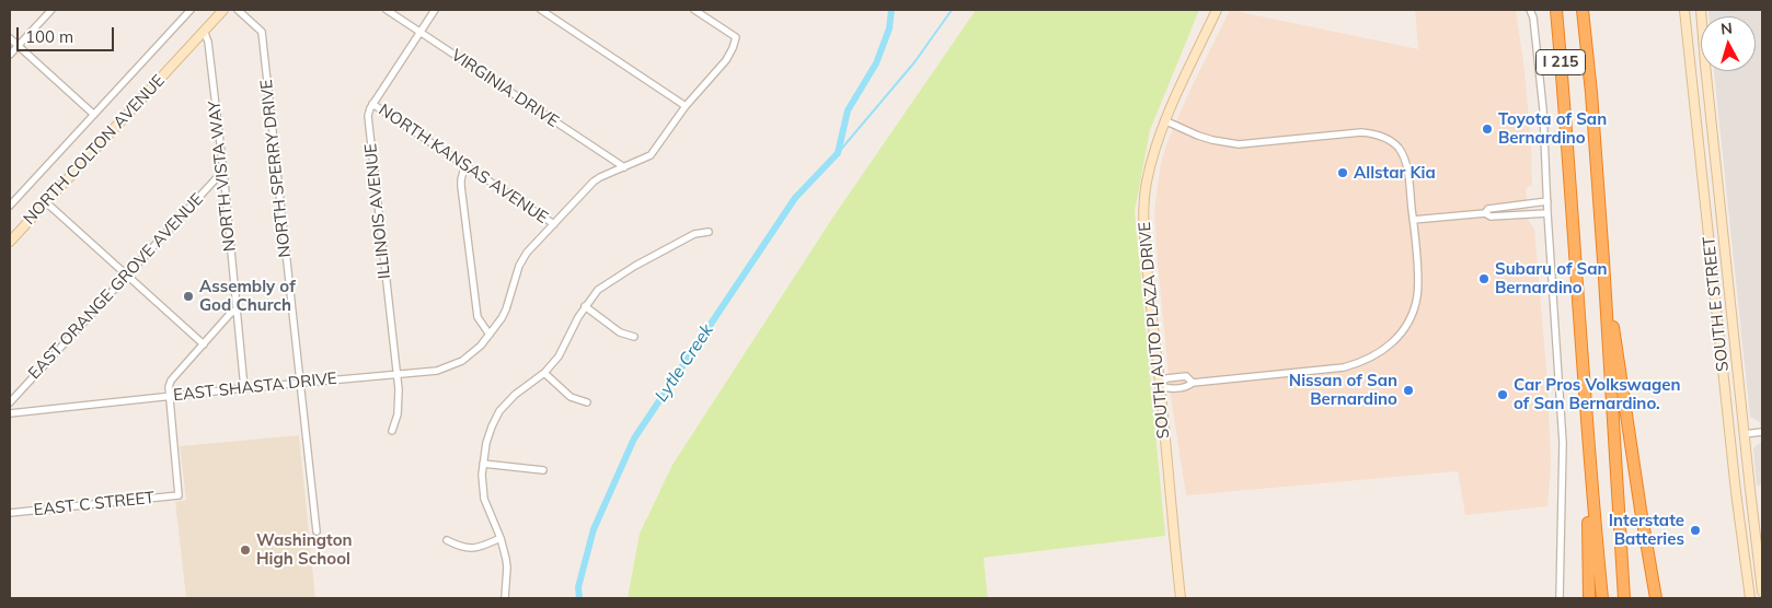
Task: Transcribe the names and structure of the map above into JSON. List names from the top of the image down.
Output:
{
  "streets": {
    "highway": ["I 215"],
    "main road": ["NORTH COLTON AVENUE", "SOUTH E STREET", "SOUTH AUTO PLAZA DRIVE"],
    "street": [
      "VIRGINIA DRIVE",
      "NORTH KANSAS AVENUE",
      "NORTH SPERRY DRIVE",
      "NORTH VISTA WAY",
      "ILLINOIS AVENUE",
      "EAST ORANGE GROVE AVENUE",
      "EAST SHASTA DRIVE",
      "EAST C STREET"
    ]
  },
  "crossings": [
    ["VIRGINIA DRIVE", "ILLINOIS AVENUE"],
    ["VIRGINIA DRIVE", "EAST SHASTA DRIVE"],
    ["NORTH COLTON AVENUE", "NORTH VISTA WAY"],
    ["NORTH KANSAS AVENUE", "ILLINOIS AVENUE"],
    ["NORTH KANSAS AVENUE", "EAST SHASTA DRIVE"],
    ["NORTH SPERRY DRIVE", "EAST SHASTA DRIVE"],
    ["NORTH VISTA WAY", "EAST ORANGE GROVE AVENUE"],
    ["NORTH VISTA WAY", "EAST SHASTA DRIVE"],
    ["ILLINOIS AVENUE", "EAST SHASTA DRIVE"],
    ["EAST SHASTA DRIVE", "EAST C STREET"]
  ],
  "water": ["Lytle Creek"],
  "places": [
    "Toyota of San Bernardino",
    "Allstar Kia",
    "Subaru of San Bernardino",
    "Assembly of God Church",
    "Nissan of San Bernardino",
    "Car Pros Volkswagen of San Bernardino.",
    "Interstate Batteries",
    "Washington High School"
  ],
  "scale_bar": "100 m",
  "north": "top"
}
